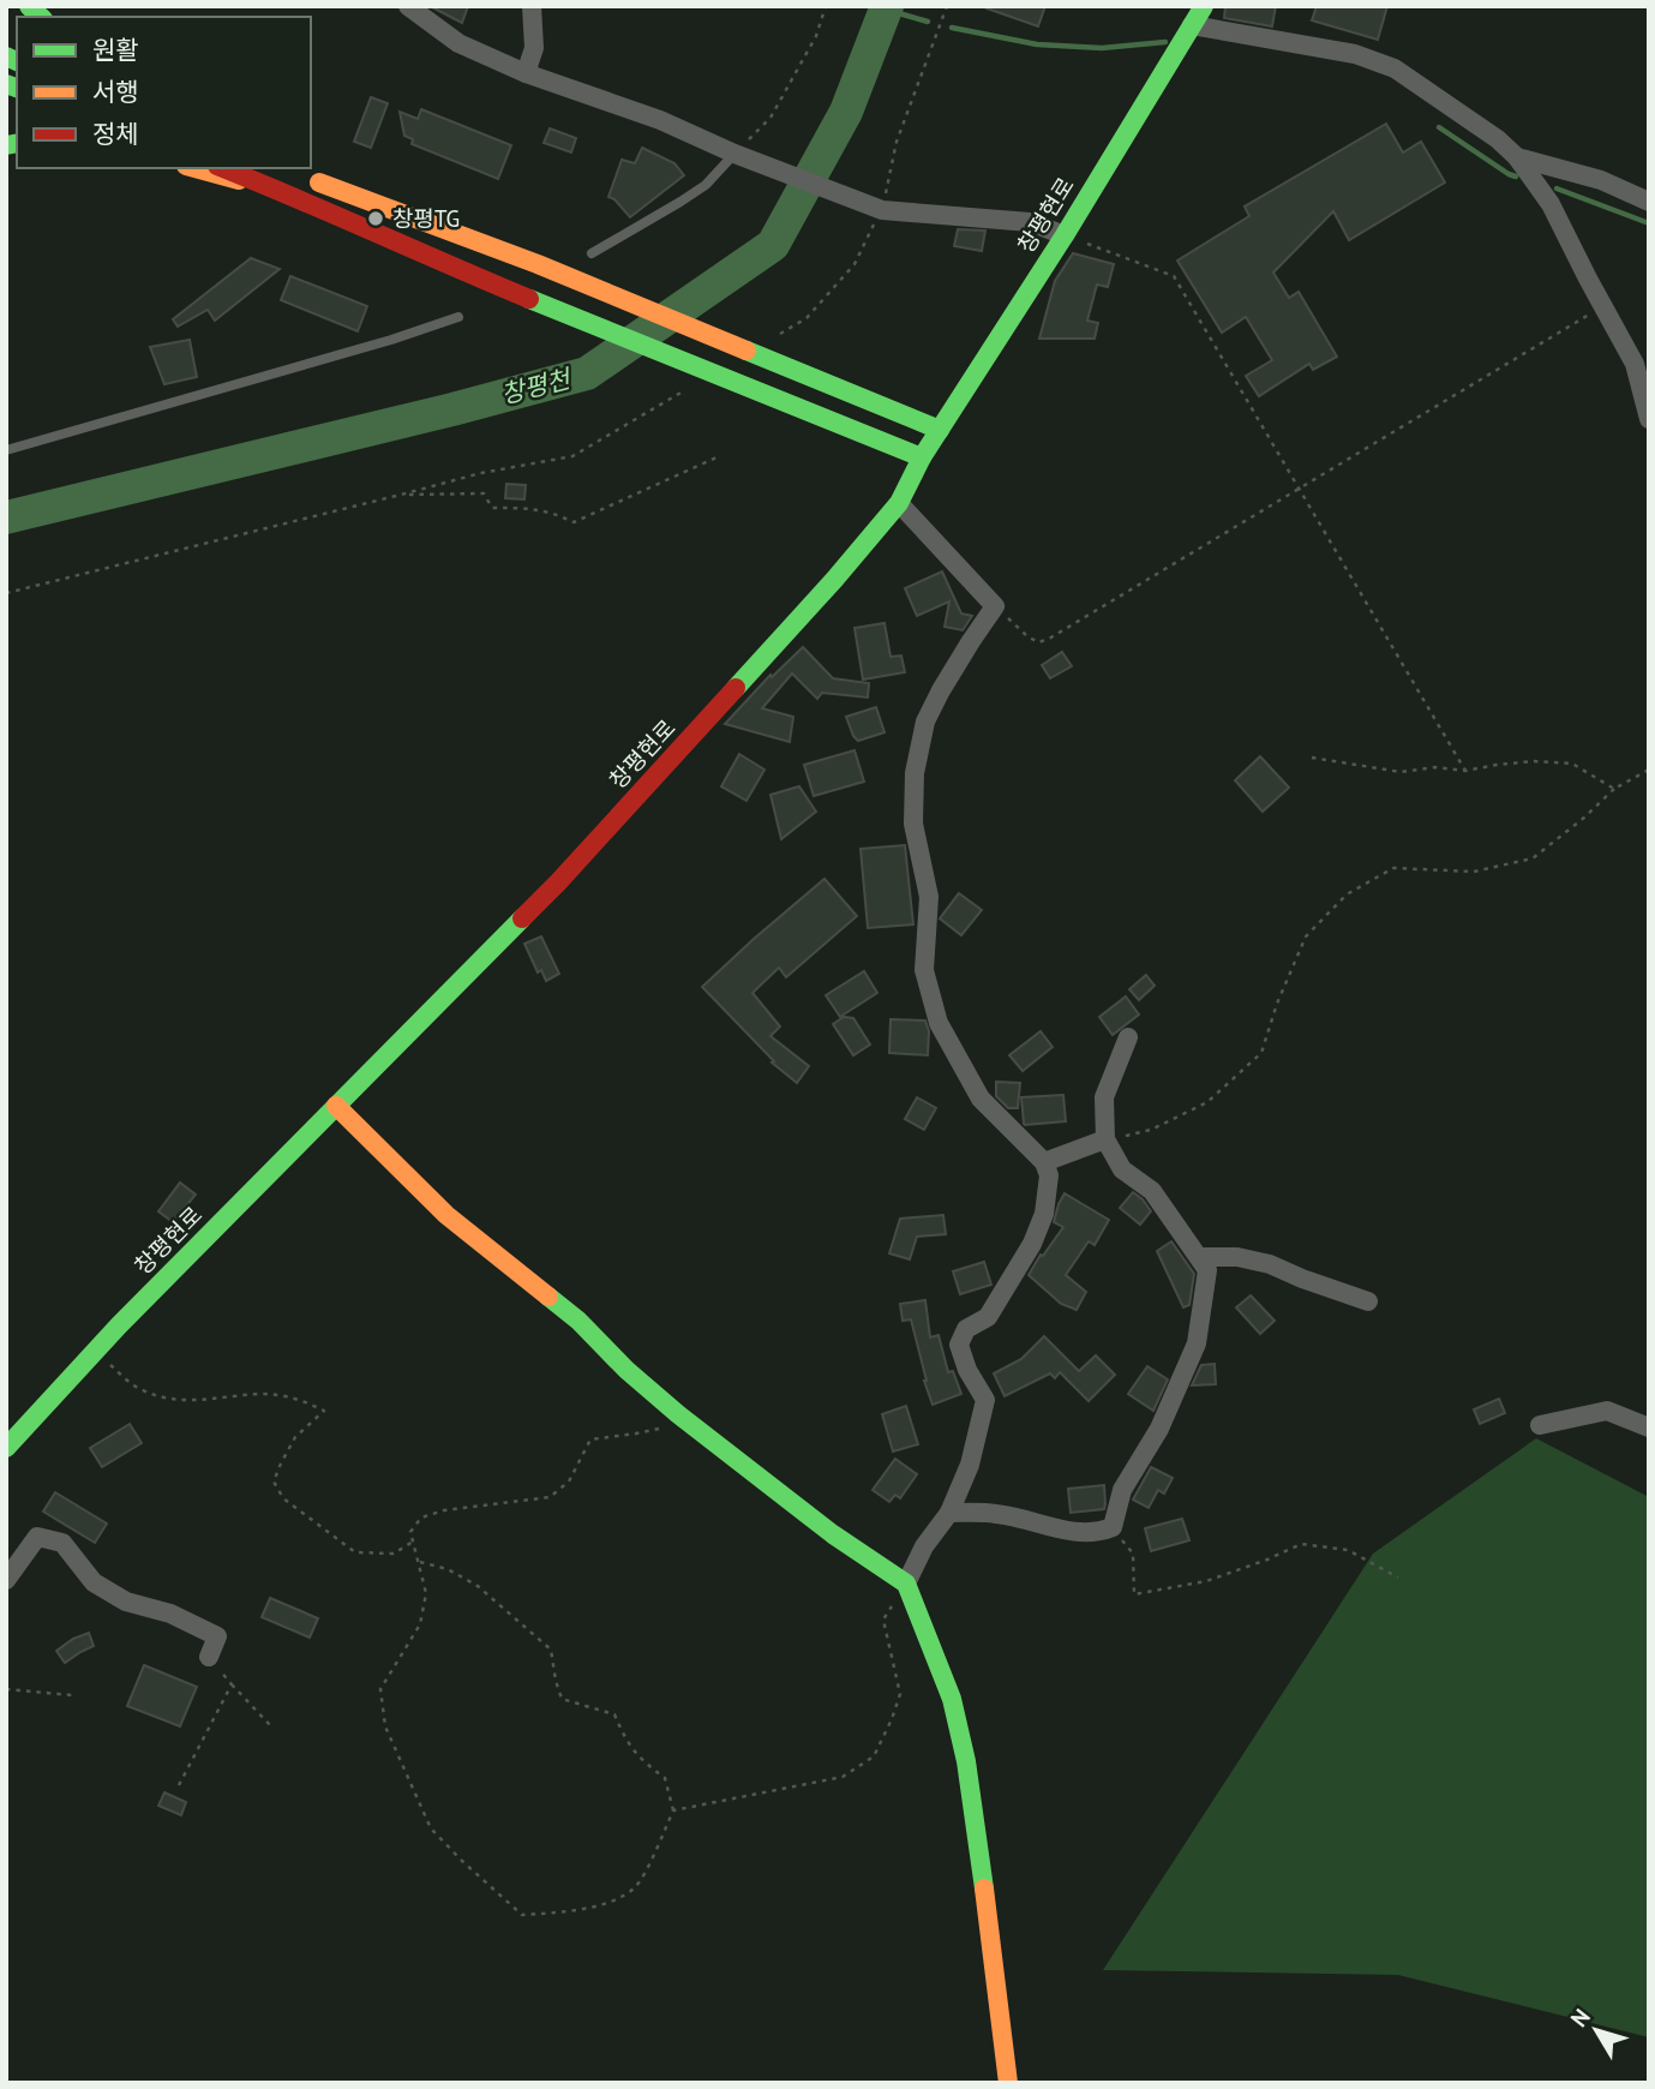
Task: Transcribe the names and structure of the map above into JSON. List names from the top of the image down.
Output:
{
  "streets": {
    "main road": ["창평현로"]
  },
  "water": ["창평천"],
  "places": ["창평TG"],
  "legend": ["원활", "서행", "정체"],
  "north": "top left"
}
